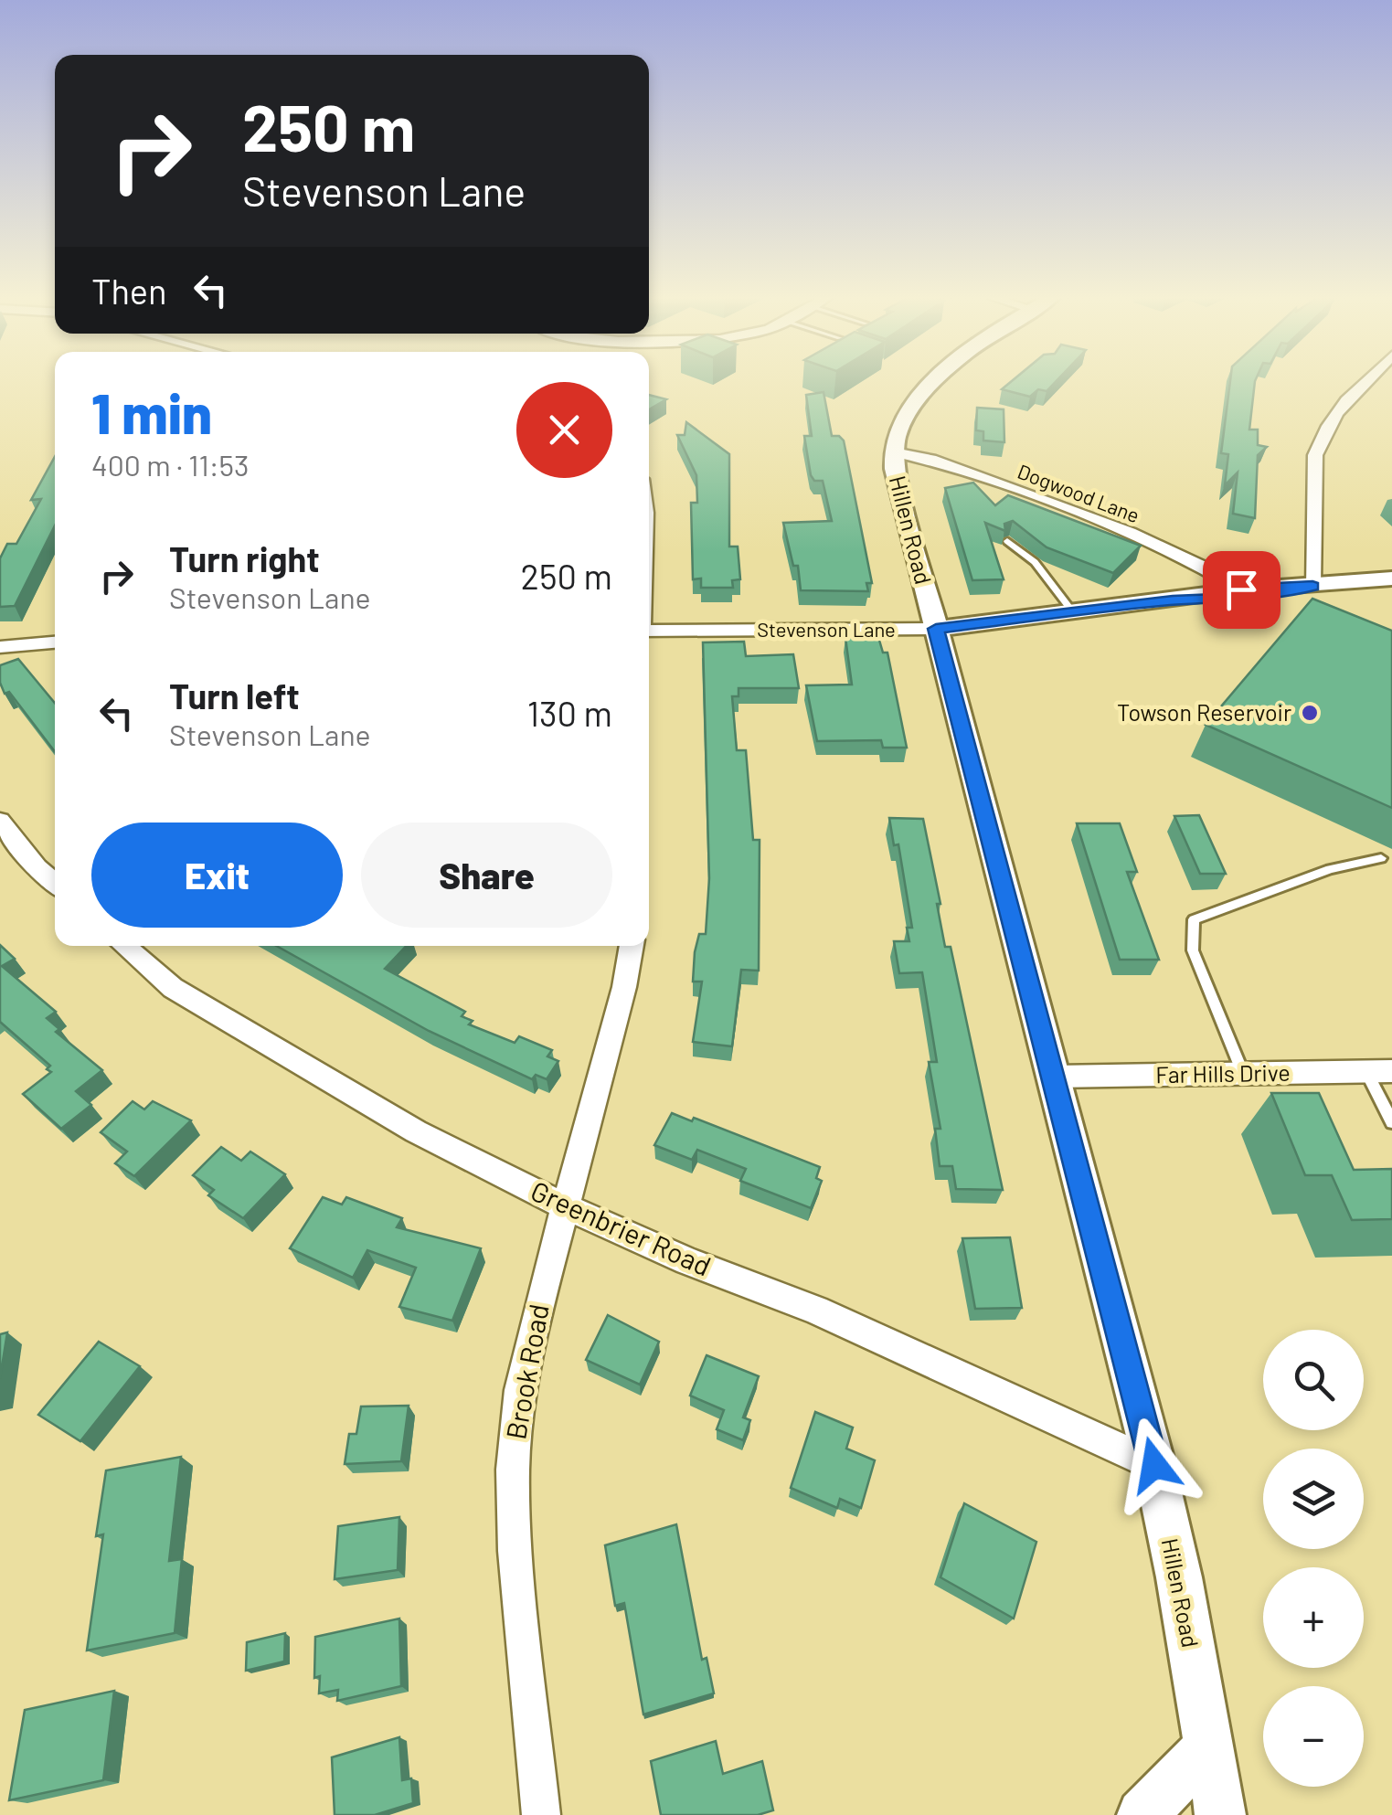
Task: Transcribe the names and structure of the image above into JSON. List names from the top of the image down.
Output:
{
  "streets": {
    "street": [
      "Dogwood Lane",
      "Hillen Road",
      "Stevenson Lane",
      "Far Hills Drive",
      "Greenbrier Road",
      "Brook Road"
    ]
  },
  "crossings": [
    ["Dogwood Lane", "Hillen Road"],
    ["Dogwood Lane", "Stevenson Lane"],
    ["Hillen Road", "Stevenson Lane"],
    ["Hillen Road", "Far Hills Drive"],
    ["Hillen Road", "Greenbrier Road"],
    ["Greenbrier Road", "Brook Road"]
  ],
  "places": ["Towson Reservoir"],
  "page": {
    "turn": ["250 m", "Stevenson Lane"],
    "then": "Then",
    "heading": ["1 min", "400 m · 11:53"],
    "list": [
      {
        "name": "Turn right",
        "note": "Stevenson Lane",
        "value": "250 m"
      },
      {
        "name": "Turn left",
        "note": "Stevenson Lane",
        "value": "130 m"
      }
    ],
    "buttons": ["Exit", "Share"],
    "map_buttons": ["+", "−"]
  }
}
